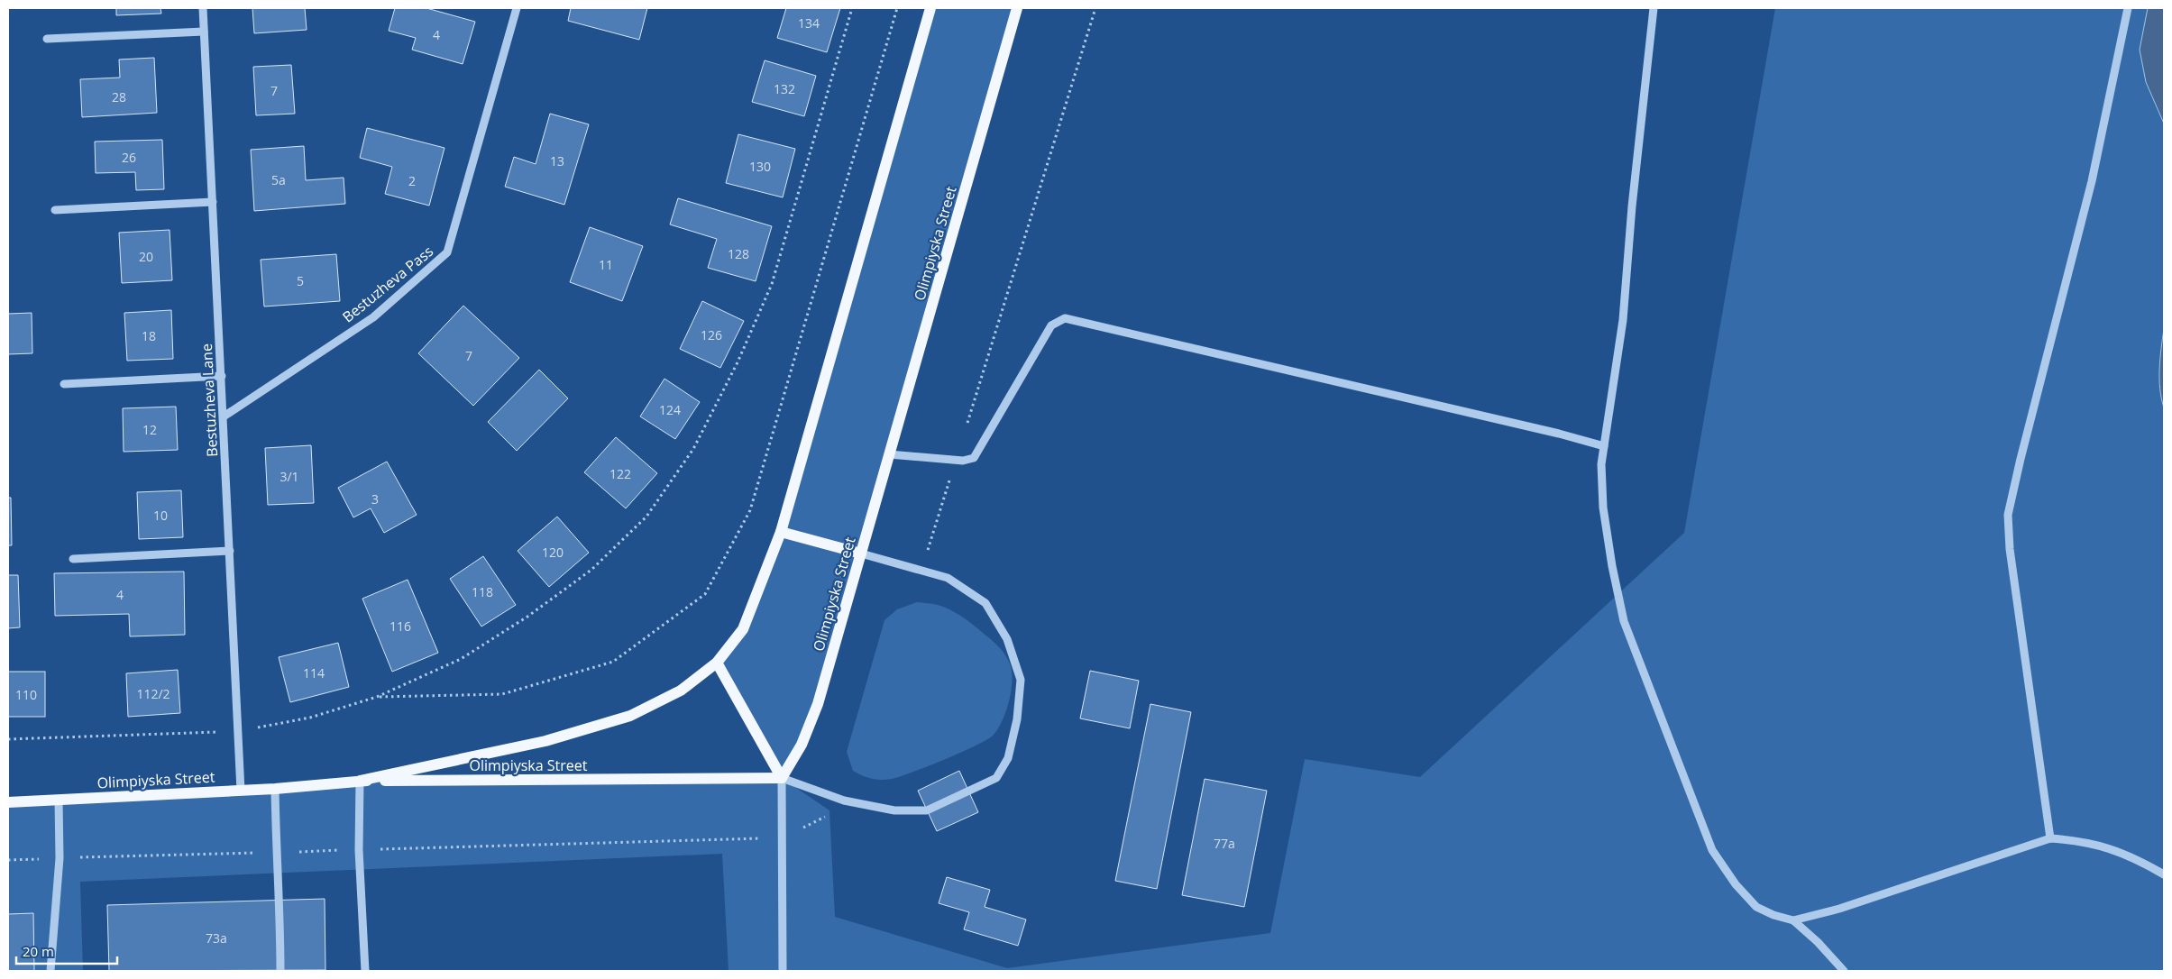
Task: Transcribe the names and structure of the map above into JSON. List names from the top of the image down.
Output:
{
  "streets": {
    "main road": ["Olimpiyska Street"],
    "street": ["Bestuzheva Pass", "Bestuzheva Lane"]
  },
  "crossings": [
    ["Olimpiyska Street", "Bestuzheva Lane"],
    ["Bestuzheva Pass", "Bestuzheva Lane"]
  ],
  "house_numbers": [
    "134",
    "4",
    "132",
    "7",
    "28",
    "26",
    "13",
    "130",
    "5а",
    "2",
    "128",
    "20",
    "11",
    "5",
    "126",
    "18",
    "7",
    "124",
    "12",
    "122",
    "3/1",
    "3",
    "10",
    "120",
    "118",
    "4",
    "116",
    "114",
    "112/2",
    "110",
    "77а",
    "73а"
  ],
  "scale_bar": "20 m"
}
